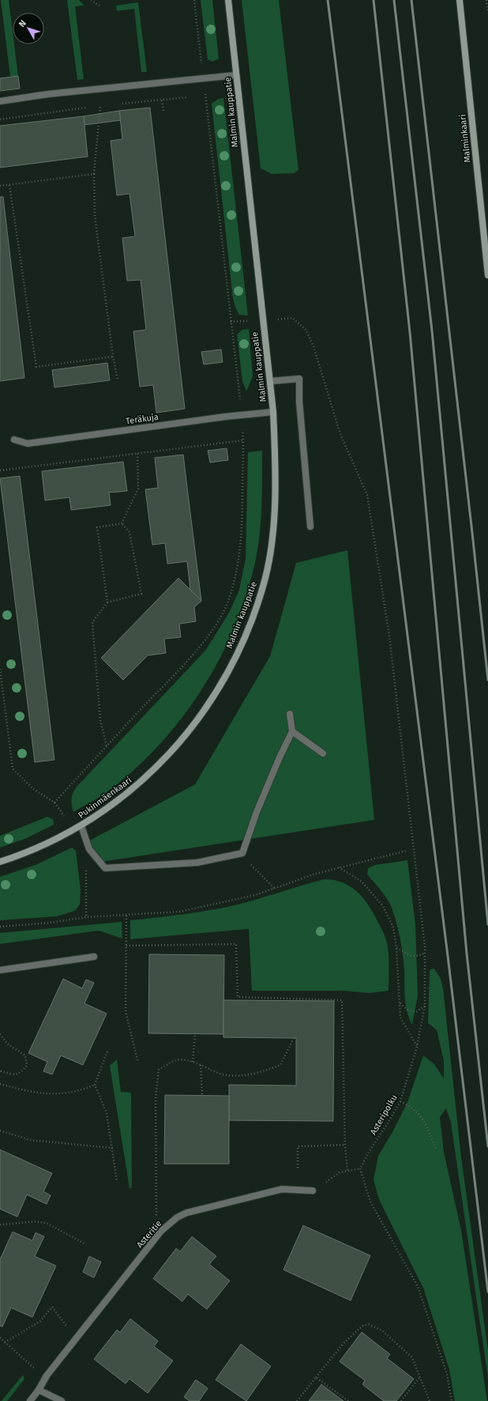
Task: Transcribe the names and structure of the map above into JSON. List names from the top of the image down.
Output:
{
  "streets": {
    "main road": ["Malmin kauppatie", "Malminkaari", "Pukinmäenkaari"],
    "street": ["Teräkuja", "Asteritie"],
    "path": ["Asteripolku"]
  },
  "crossings": [
    ["Malmin kauppatie", "Teräkuja"],
    ["Malmin kauppatie", "Pukinmäenkaari"]
  ],
  "north": "top left"
}
